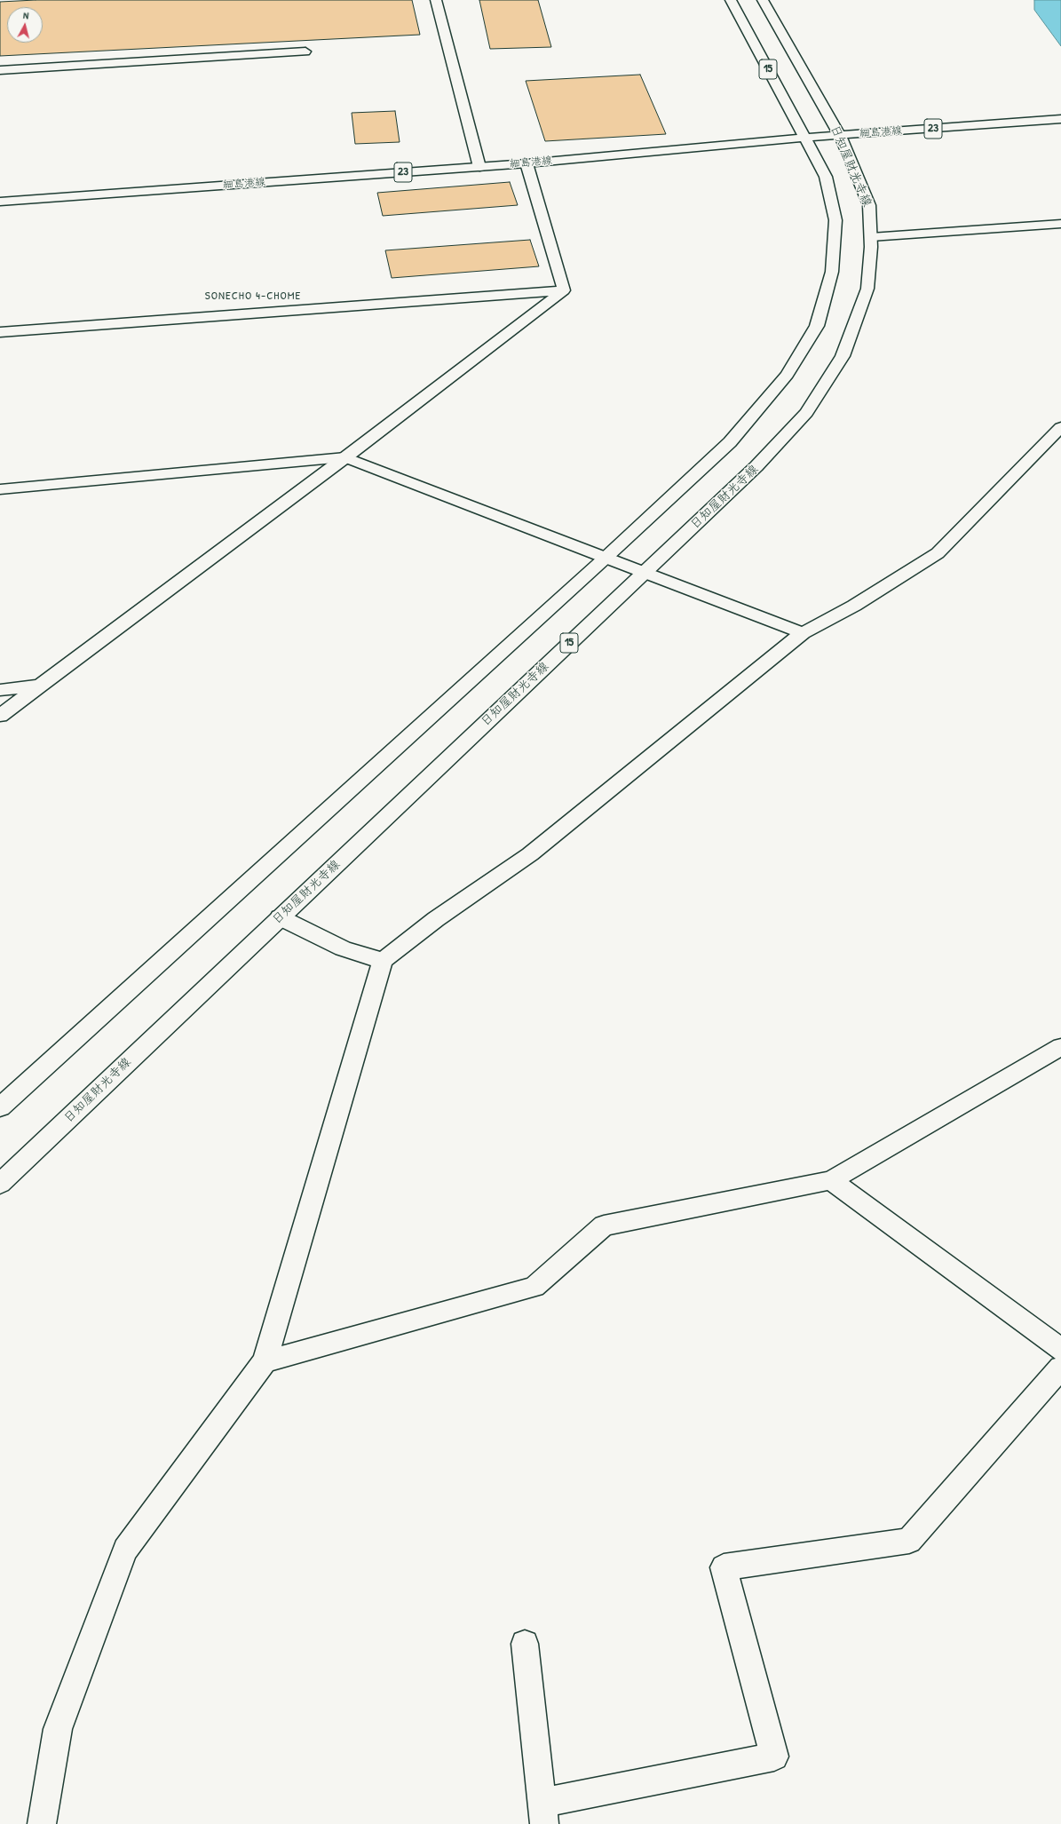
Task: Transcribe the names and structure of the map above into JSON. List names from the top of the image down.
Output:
{
  "streets": {
    "street": [
      "15",
      "23",
      "細島港線",
      "日知屋財光寺線"
    ]
  },
  "crossings": [
    ["15", "細島港線"],
    ["細島港線", "日知屋財光寺線"]
  ],
  "districts": ["SONECHO 4-CHOME"],
  "north": "top"
}
